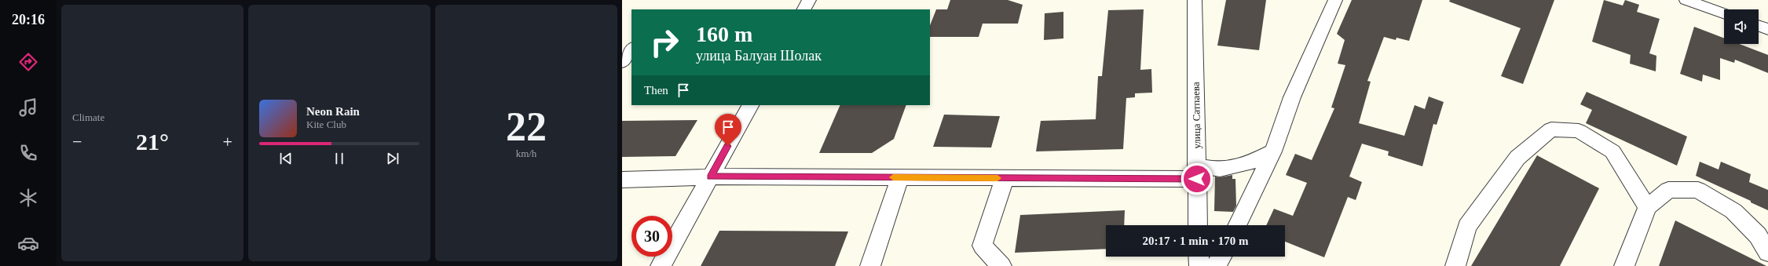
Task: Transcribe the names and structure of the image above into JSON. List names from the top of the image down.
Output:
{
  "streets": {
    "street": ["улица Сатпаева"]
  },
  "page": {
    "tabs": "20:16",
    "tile": [
      "Climate",
      ["22", "km/h"]
    ],
    "turn": ["160 m", "улица Балуан Шолак"],
    "then": "Then",
    "song": ["Neon Rain", "Kite Club"],
    "heat": ["−", "21°", "+"],
    "limit": "30",
    "trip": "20:17 · 1 min · 170 m"
  }
}
